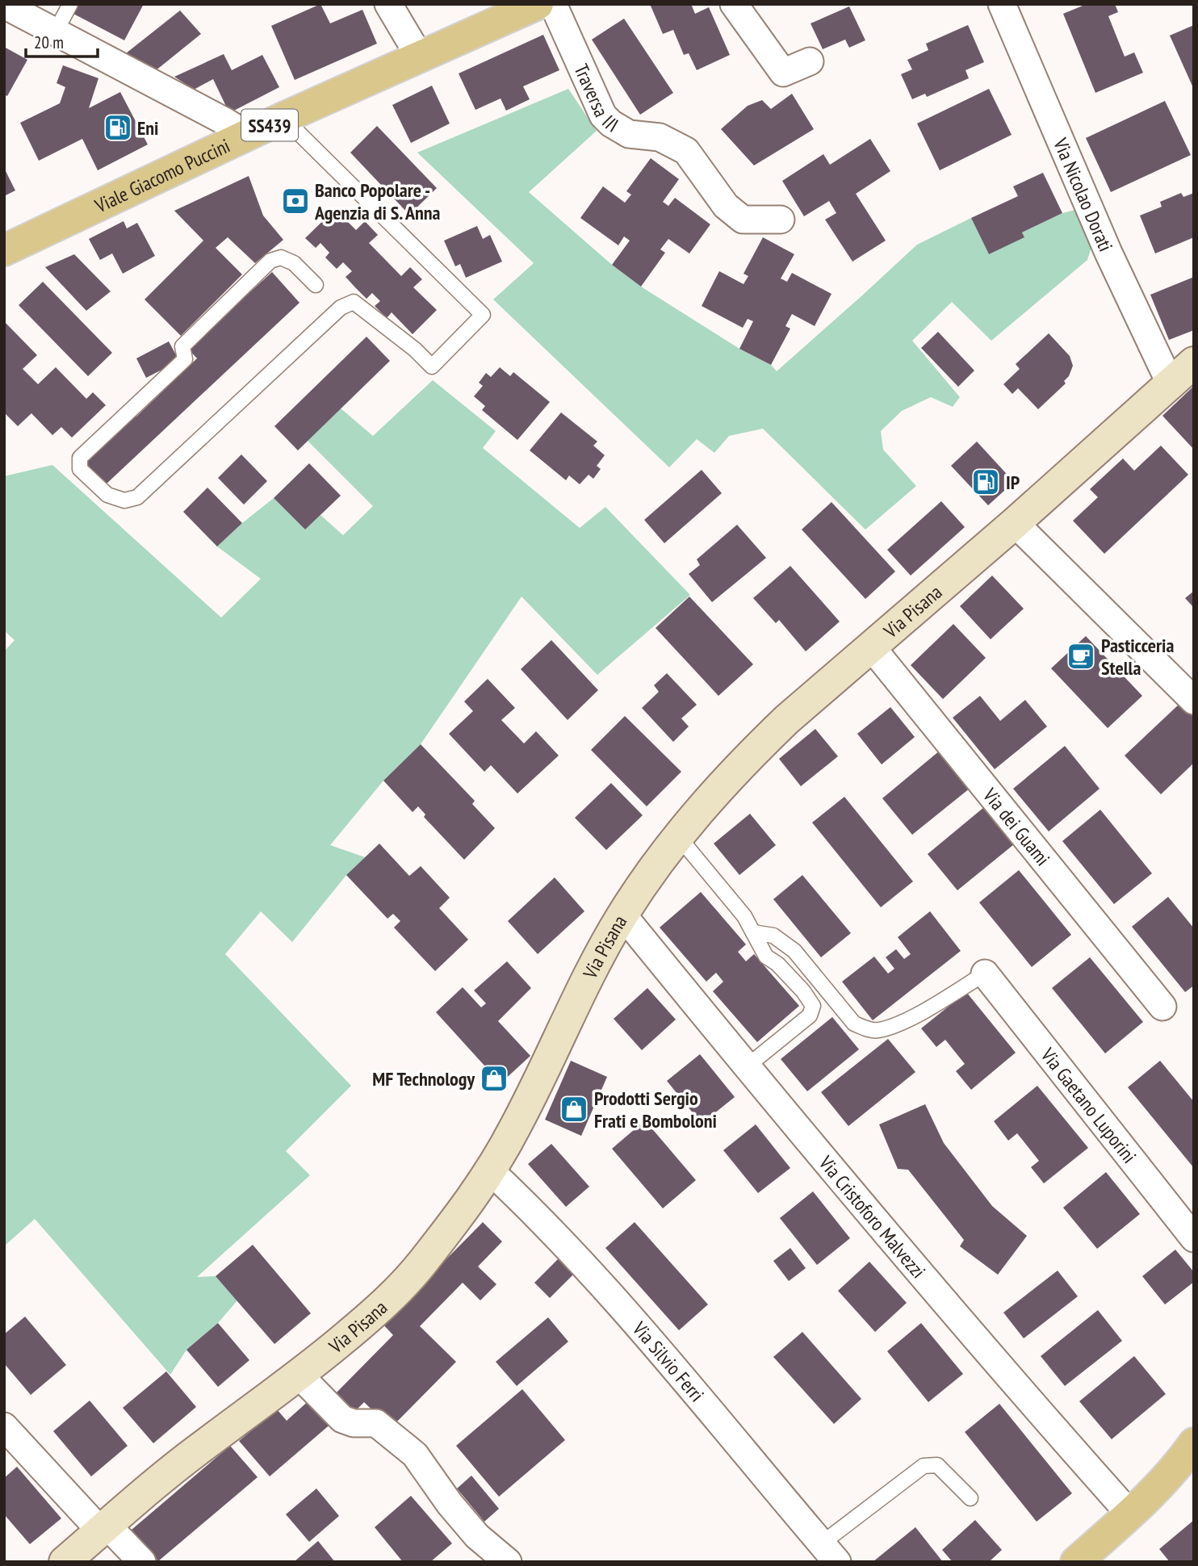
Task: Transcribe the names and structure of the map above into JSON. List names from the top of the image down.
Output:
{
  "streets": {
    "main road": ["SS439", "Viale Giacomo Puccini", "Via Pisana"],
    "street": [
      "Traversa III",
      "Via Nicolao Dorati",
      "Via dei Guami",
      "Via Gaetano Luporini",
      "Via Cristoforo Malvezzi",
      "Via Silvio Ferri"
    ]
  },
  "crossings": [
    ["Via Nicolao Dorati", "Via Pisana"],
    ["Via Pisana", "Via dei Guami"],
    ["Via Pisana", "Via Cristoforo Malvezzi"],
    ["Via Pisana", "Via Silvio Ferri"]
  ],
  "places": {
    "fuel station": ["Eni", "IP"],
    "bank": ["Banco Popolare - Agenzia di S. Anna"],
    "cafe": ["Pasticceria Stella"],
    "shop": ["MF Technology", "Prodotti Sergio Frati e Bomboloni"]
  },
  "scale_bar": "20 m"
}
